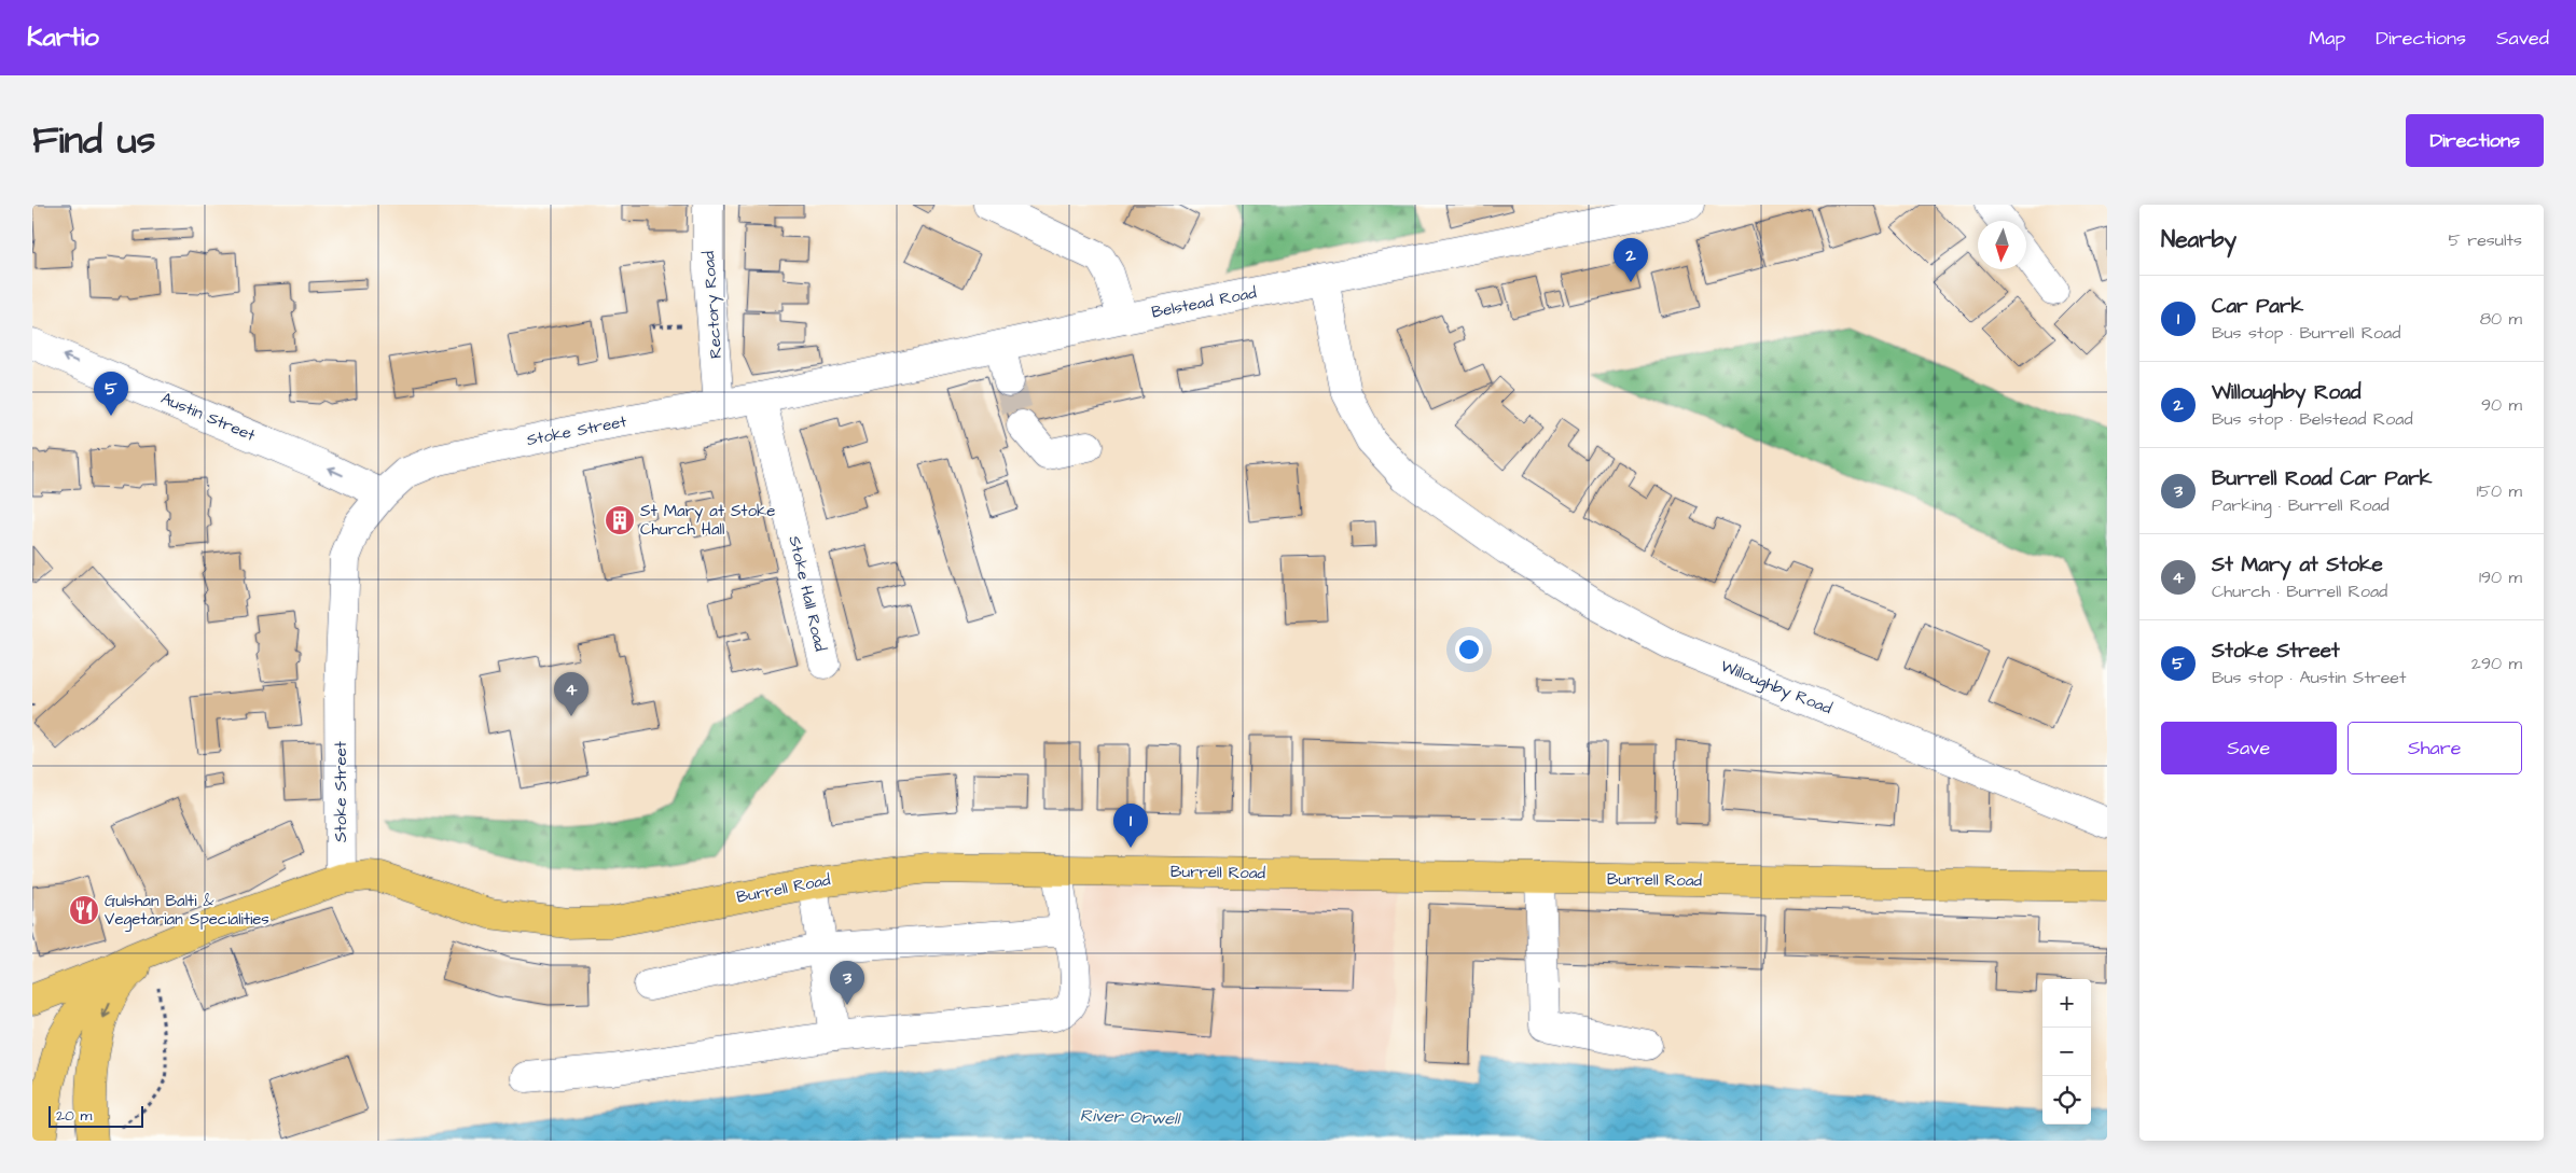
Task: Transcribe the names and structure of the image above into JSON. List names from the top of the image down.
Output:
{
  "streets": {
    "main road": ["Burrell Road"],
    "street": [
      "Belstead Road",
      "Rectory Road",
      "Austin Street",
      "Stoke Street",
      "Stoke Hall Road",
      "Willoughby Road"
    ]
  },
  "crossings": [
    ["Belstead Road", "Rectory Road"],
    ["Belstead Road", "Stoke Street"],
    ["Belstead Road", "Stoke Hall Road"],
    ["Belstead Road", "Willoughby Road"],
    ["Rectory Road", "Stoke Street"],
    ["Austin Street", "Stoke Street"],
    ["Stoke Street", "Burrell Road"]
  ],
  "one_way": ["Austin Street"],
  "water": ["River Orwell"],
  "places": {
    "building": ["St Mary at Stoke Church Hall"],
    "restaurant": ["Gulshan Balti & Vegetarian Specialities"]
  },
  "scale_bar": "20 m",
  "north": "bottom",
  "page": {
    "header": "Kartio",
    "nav": ["Map", "Directions", "Saved"],
    "title": "Find us",
    "buttons": [
      "Directions",
      ["Save", "Share"]
    ],
    "heading": ["Nearby", "5 results"],
    "pins": [
      "2",
      "5",
      "4",
      "1",
      "3"
    ],
    "list": [
      {
        "mark": "1",
        "name": "Car Park",
        "note": "Bus stop · Burrell Road",
        "value": "80 m"
      },
      {
        "mark": "2",
        "name": "Willoughby Road",
        "note": "Bus stop · Belstead Road",
        "value": "90 m"
      },
      {
        "mark": "3",
        "name": "Burrell Road Car Park",
        "note": "Parking · Burrell Road",
        "value": "150 m"
      },
      {
        "mark": "4",
        "name": "St Mary at Stoke",
        "note": "Church · Burrell Road",
        "value": "190 m"
      },
      {
        "mark": "5",
        "name": "Stoke Street",
        "note": "Bus stop · Austin Street",
        "value": "290 m"
      }
    ],
    "map_buttons": ["+", "−"],
    "scale": "20 m"
  }
}
